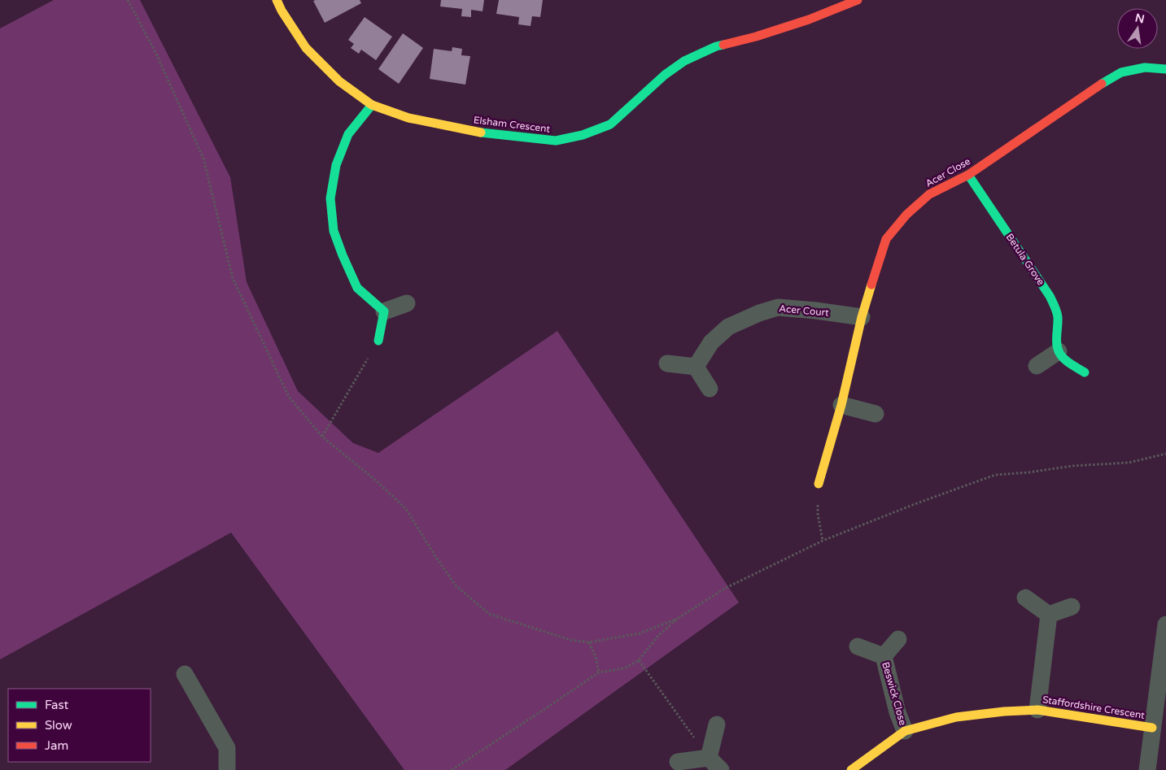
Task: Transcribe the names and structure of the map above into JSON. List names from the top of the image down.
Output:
{
  "streets": {
    "street": [
      "Elsham Crescent",
      "Acer Close",
      "Betula Grove",
      "Acer Court",
      "Beswick Close",
      "Staffordshire Crescent"
    ]
  },
  "crossings": [
    ["Acer Close", "Betula Grove"],
    ["Acer Close", "Acer Court"],
    ["Beswick Close", "Staffordshire Crescent"]
  ],
  "legend": ["Fast", "Slow", "Jam"],
  "north": "top"
}
